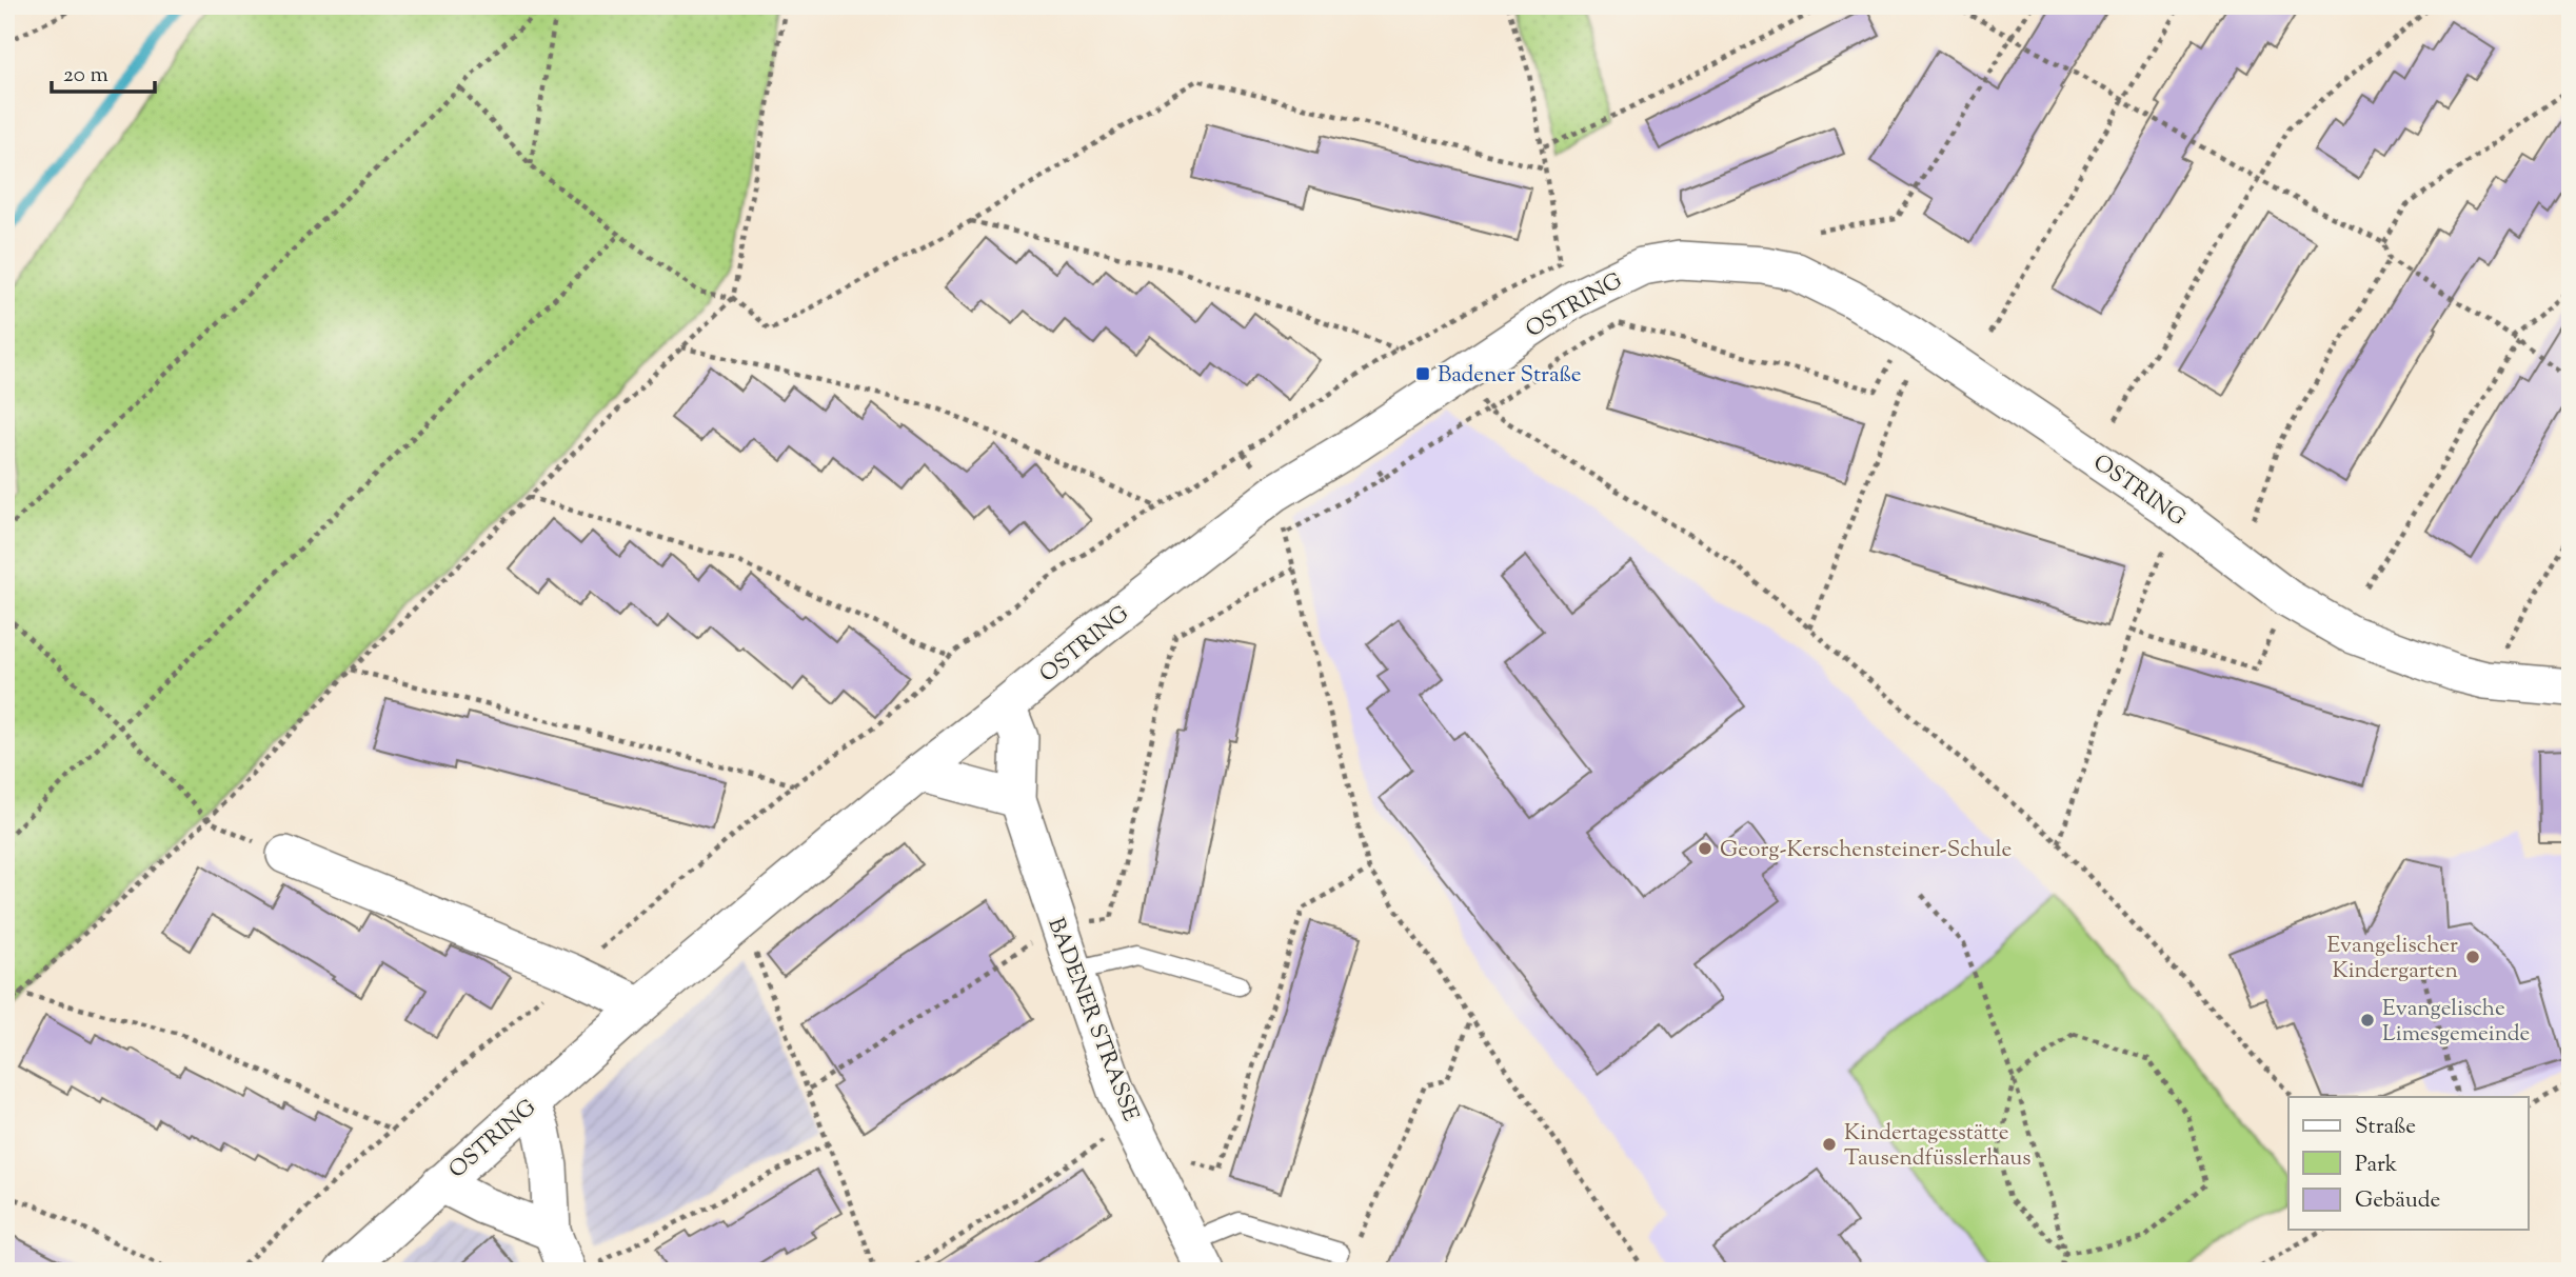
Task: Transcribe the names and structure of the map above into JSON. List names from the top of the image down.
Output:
{
  "streets": {
    "street": ["OSTRING", "BADENER STRASSE"]
  },
  "crossings": [
    ["OSTRING", "BADENER STRASSE"]
  ],
  "places": {
    "transit": ["Badener Straße"],
    "other": [
      "Georg-Kerschensteiner-Schule",
      "Evangelischer Kindergarten",
      "Evangelische Limesgemeinde",
      "Kindertagesstätte Tausendfüsslerhaus"
    ]
  },
  "legend": ["Straße", "Park", "Gebäude"],
  "scale_bar": "20 m"
}
